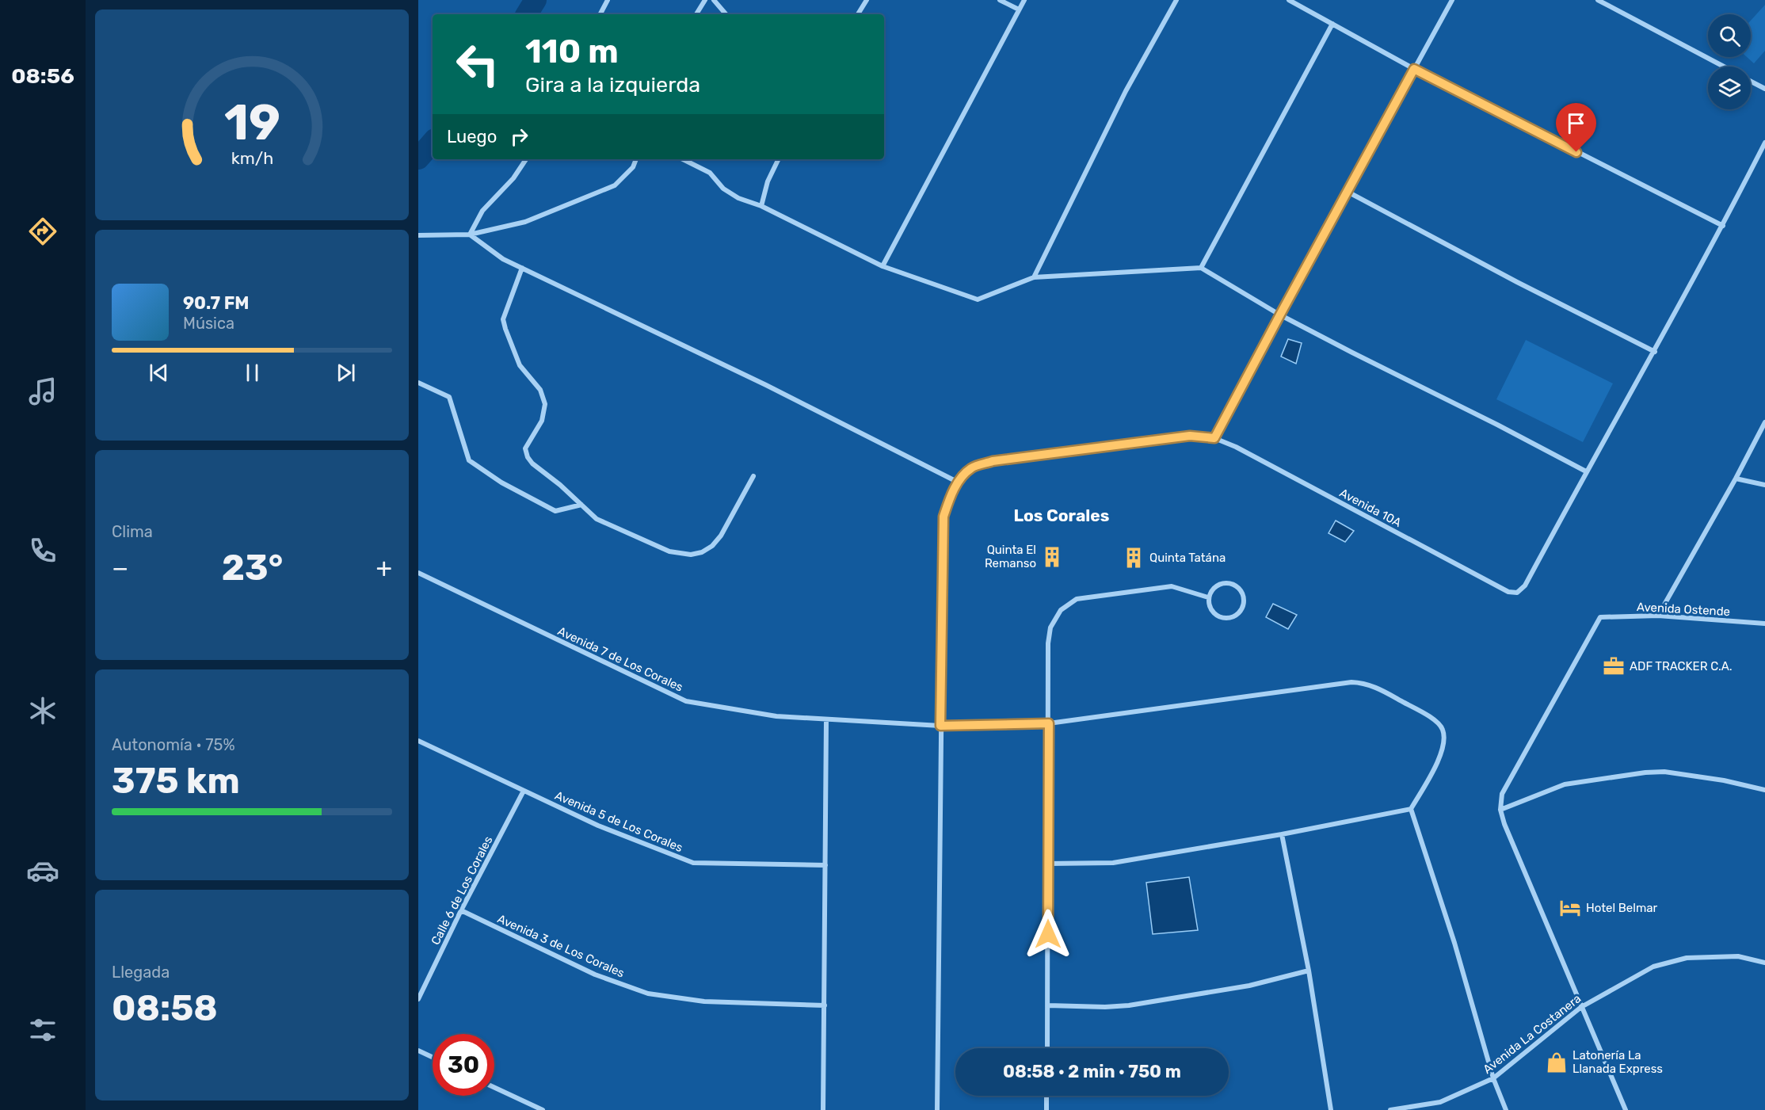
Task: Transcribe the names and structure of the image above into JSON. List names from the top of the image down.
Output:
{
  "streets": {
    "street": [
      "Avenida 10A",
      "Avenida Ostende",
      "Avenida 7 de Los Corales",
      "Avenida 5 de Los Corales",
      "Calle 6 de Los Corales",
      "Avenida 3 de Los Corales",
      "Avenida La Costanera"
    ]
  },
  "crossings": [
    ["Avenida 10A", "Avenida 7 de Los Corales"],
    ["Avenida 5 de Los Corales", "Calle 6 de Los Corales"],
    ["Calle 6 de Los Corales", "Avenida 3 de Los Corales"]
  ],
  "districts": ["Los Corales"],
  "places": {
    "building": ["Quinta El Remanso", "Quinta Tatána"],
    "office": ["ADF TRACKER C.A."],
    "hotel": ["Hotel Belmar"],
    "shop": ["Latonería La Llanada Express"]
  },
  "page": {
    "tabs": "08:56",
    "turn": ["110 m", "Gira a la izquierda"],
    "then": "Luego",
    "song": ["90.7 FM", "Música"],
    "tile": [
      "Clima",
      ["Autonomía · 75%", "375 km"],
      ["Llegada", "08:58"]
    ],
    "heat": ["−", "23°", "+"],
    "limit": "30",
    "trip": "08:58 · 2 min · 750 m",
    "gauge": ["19", "km/h"]
  }
}
